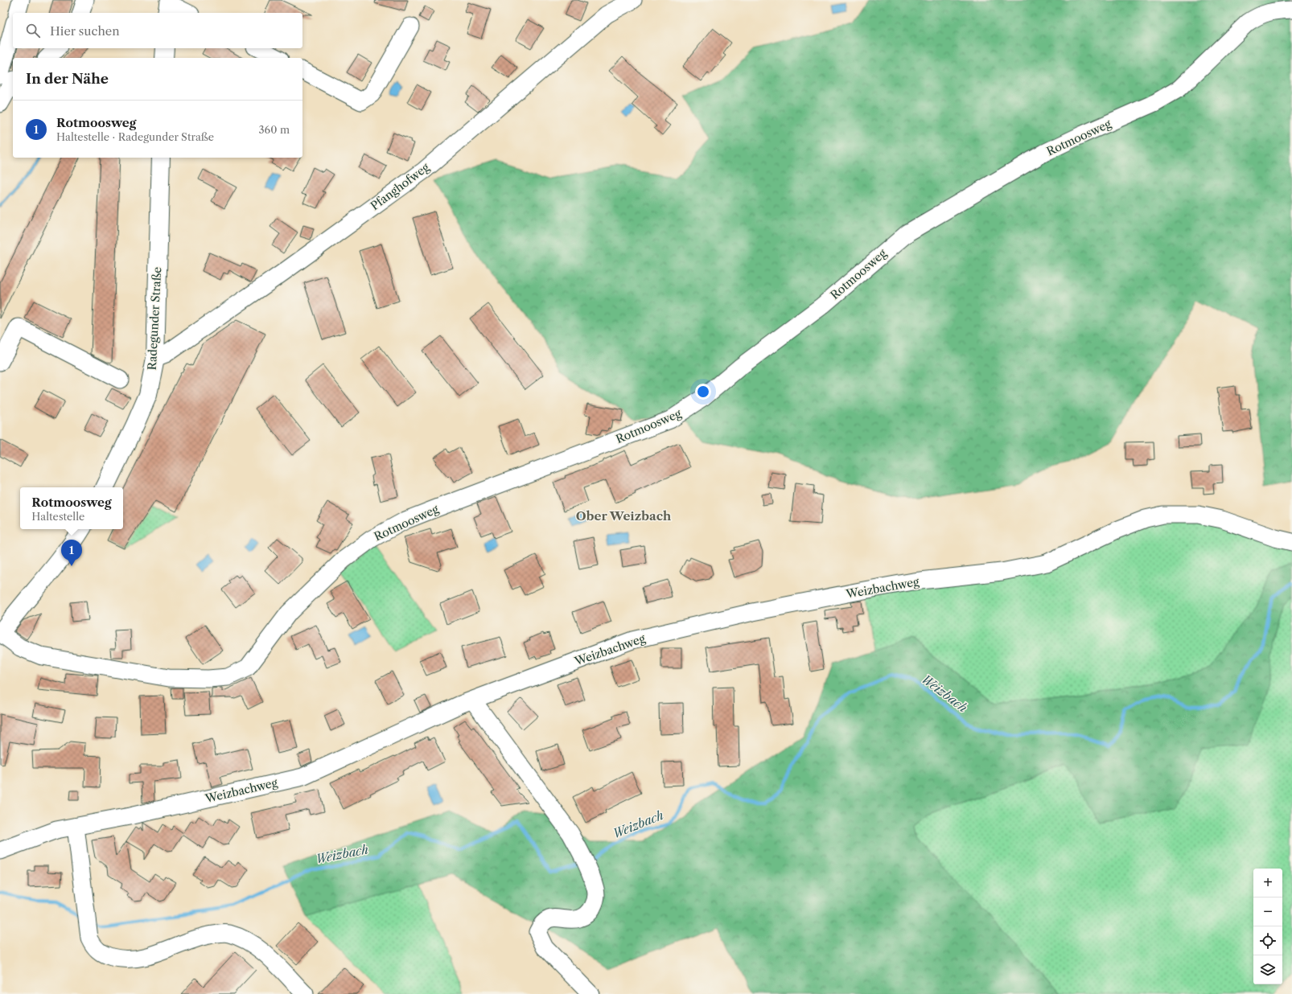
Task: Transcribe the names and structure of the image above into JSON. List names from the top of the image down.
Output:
{
  "streets": {
    "main road": ["Radegunder Straße"],
    "street": ["Rotmoosweg", "Pfanghofweg", "Weizbachweg"]
  },
  "crossings": [
    ["Pfanghofweg", "Radegunder Straße"]
  ],
  "districts": ["Ober Weizbach"],
  "water": ["Weizbach"],
  "page": {
    "search": "Hier suchen",
    "heading": "In der Nähe",
    "list": [
      {
        "mark": "1",
        "name": "Rotmoosweg",
        "note": "Haltestelle · Radegunder Straße",
        "value": "360 m"
      }
    ],
    "popup": ["Rotmoosweg", "Haltestelle"],
    "pins": "1",
    "map_buttons": ["+", "−"]
  }
}
